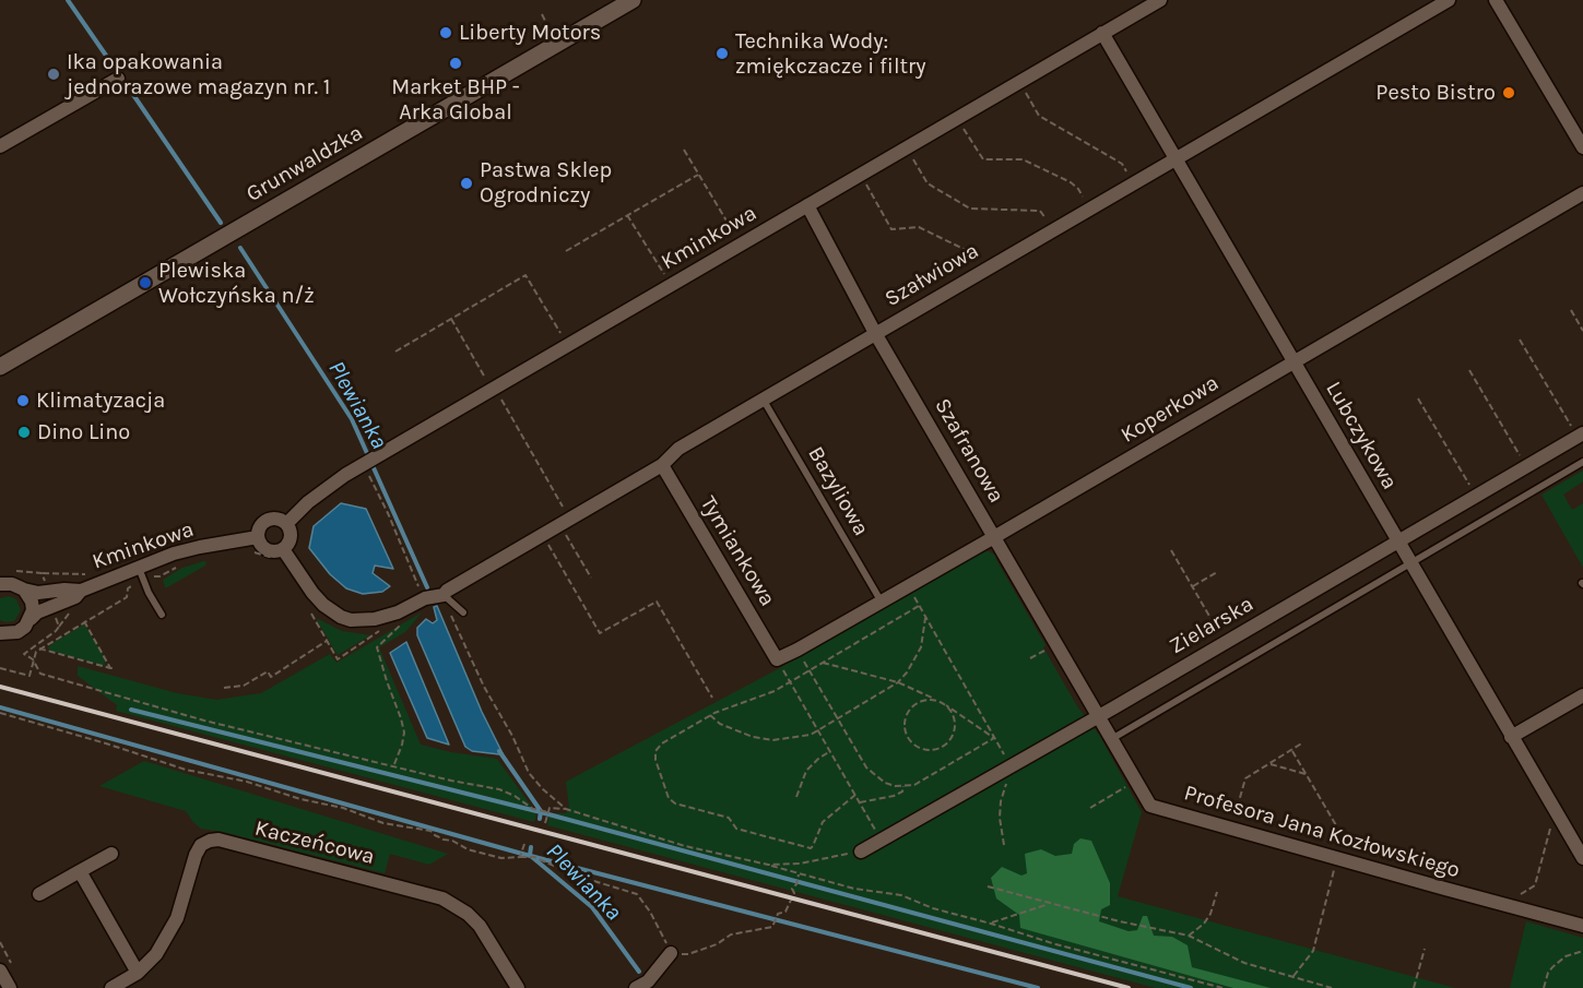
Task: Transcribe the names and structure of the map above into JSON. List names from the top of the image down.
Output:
{
  "streets": {
    "street": [
      "Grunwaldzka",
      "Kminkowa",
      "Szałwiowa",
      "Koperkowa",
      "Lubczykowa",
      "Szafranowa",
      "Tymiankowa",
      "Zielarska",
      "Profesora Jana Kozłowskiego",
      "Kaczeńcowa"
    ],
    "lane": ["Bazyliowa"]
  },
  "crossings": [
    ["Kminkowa", "Lubczykowa"],
    ["Kminkowa", "Szafranowa"],
    ["Szałwiowa", "Lubczykowa"],
    ["Szałwiowa", "Szafranowa"],
    ["Szałwiowa", "Bazyliowa"],
    ["Szałwiowa", "Tymiankowa"],
    ["Koperkowa", "Lubczykowa"],
    ["Koperkowa", "Szafranowa"],
    ["Koperkowa", "Bazyliowa"],
    ["Koperkowa", "Tymiankowa"],
    ["Lubczykowa", "Zielarska"],
    ["Szafranowa", "Zielarska"],
    ["Szafranowa", "Profesora Jana Kozłowskiego"],
    ["Zielarska", "Profesora Jana Kozłowskiego"]
  ],
  "water": ["Plewianka"],
  "places": [
    "Liberty Motors",
    "Technika Wody: zmiękczacze i filtry",
    "Market BHP - Arka Global",
    "Ika opakowania jednorazowe magazyn nr. 1",
    "Pesto Bistro",
    "Pastwa Sklep Ogrodniczy",
    "Plewiska Wołczyńska n/ż",
    "Klimatyzacja",
    "Dino Lino"
  ]
}
